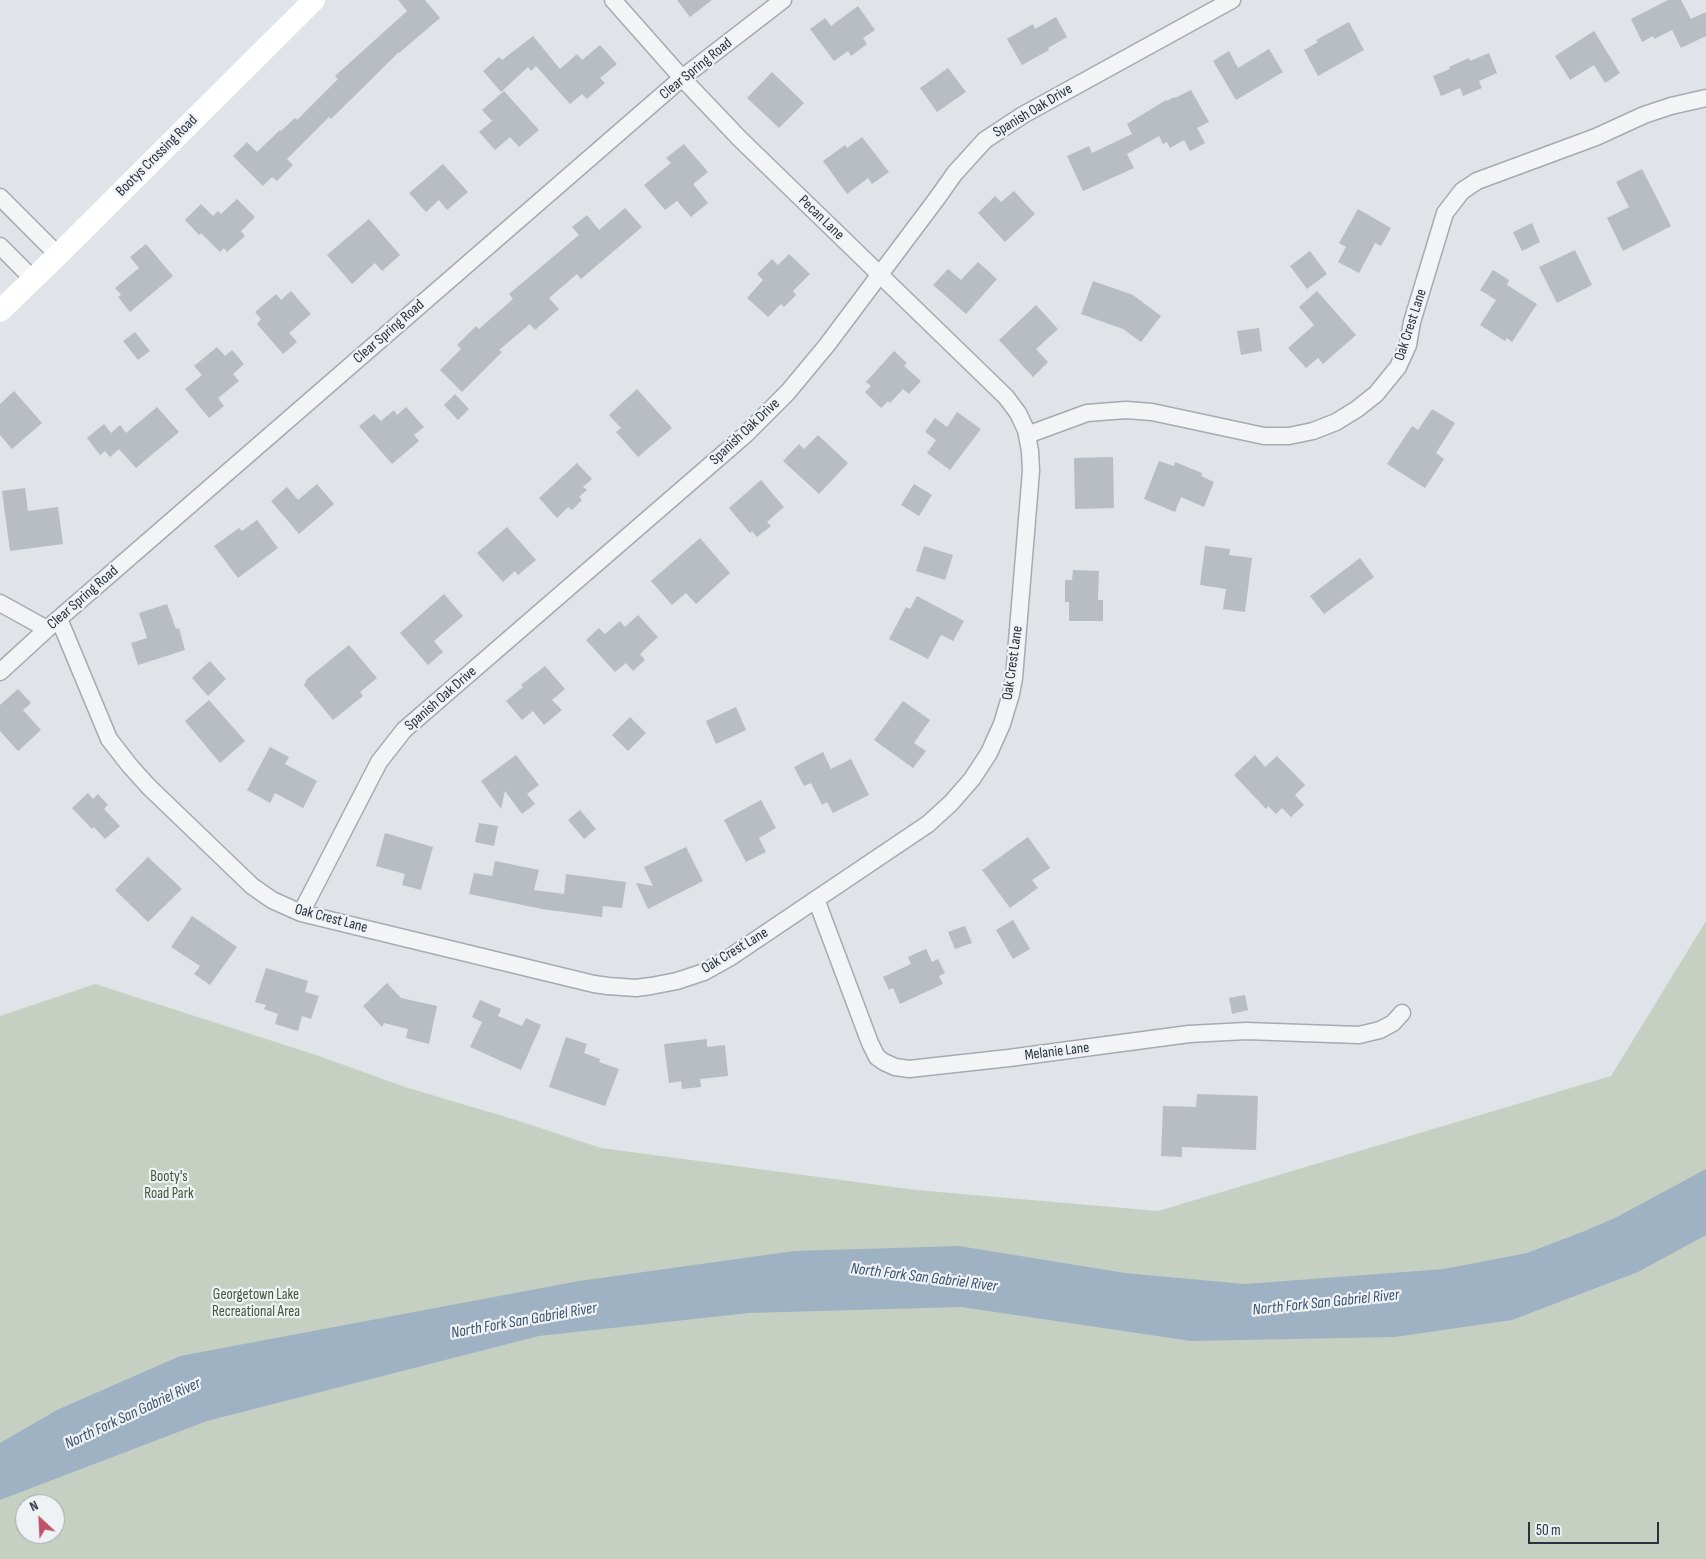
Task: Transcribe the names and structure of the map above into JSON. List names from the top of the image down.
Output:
{
  "streets": {
    "street": [
      "Clear Spring Road",
      "Spanish Oak Drive",
      "Bootys Crossing Road",
      "Pecan Lane",
      "Oak Crest Lane",
      "Melanie Lane"
    ]
  },
  "crossings": [
    ["Clear Spring Road", "Pecan Lane"],
    ["Clear Spring Road", "Oak Crest Lane"],
    ["Spanish Oak Drive", "Pecan Lane"],
    ["Spanish Oak Drive", "Oak Crest Lane"],
    ["Pecan Lane", "Oak Crest Lane"],
    ["Oak Crest Lane", "Melanie Lane"]
  ],
  "water": ["North Fork San Gabriel River"],
  "parks": ["Booty's Road Park", "Georgetown Lake Recreational Area"],
  "scale_bar": "50 m",
  "north": "top left"
}
